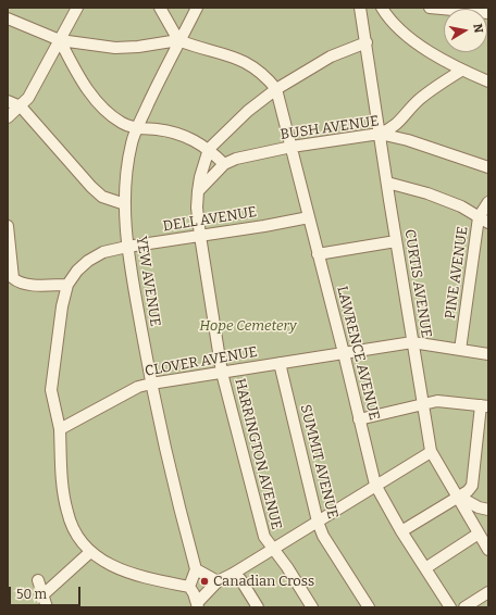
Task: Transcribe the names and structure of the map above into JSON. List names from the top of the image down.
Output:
{
  "streets": {
    "lane": [
      "BUSH AVENUE",
      "DELL AVENUE",
      "PINE AVENUE",
      "YEW AVENUE",
      "CURTIS AVENUE",
      "LAWRENCE AVENUE",
      "CLOVER AVENUE",
      "HARRINGTON AVENUE",
      "SUMMIT AVENUE"
    ]
  },
  "crossings": [
    ["BUSH AVENUE", "CURTIS AVENUE"],
    ["BUSH AVENUE", "LAWRENCE AVENUE"],
    ["BUSH AVENUE", "HARRINGTON AVENUE"],
    ["DELL AVENUE", "YEW AVENUE"],
    ["DELL AVENUE", "LAWRENCE AVENUE"],
    ["DELL AVENUE", "CLOVER AVENUE"],
    ["DELL AVENUE", "HARRINGTON AVENUE"],
    ["PINE AVENUE", "CLOVER AVENUE"],
    ["YEW AVENUE", "CLOVER AVENUE"],
    ["CURTIS AVENUE", "CLOVER AVENUE"],
    ["CURTIS AVENUE", "HARRINGTON AVENUE"],
    ["LAWRENCE AVENUE", "CLOVER AVENUE"],
    ["LAWRENCE AVENUE", "HARRINGTON AVENUE"],
    ["CLOVER AVENUE", "HARRINGTON AVENUE"],
    ["CLOVER AVENUE", "SUMMIT AVENUE"]
  ],
  "parks": ["Hope Cemetery"],
  "places": ["Canadian Cross"],
  "scale_bar": "50 m",
  "north": "right"
}
